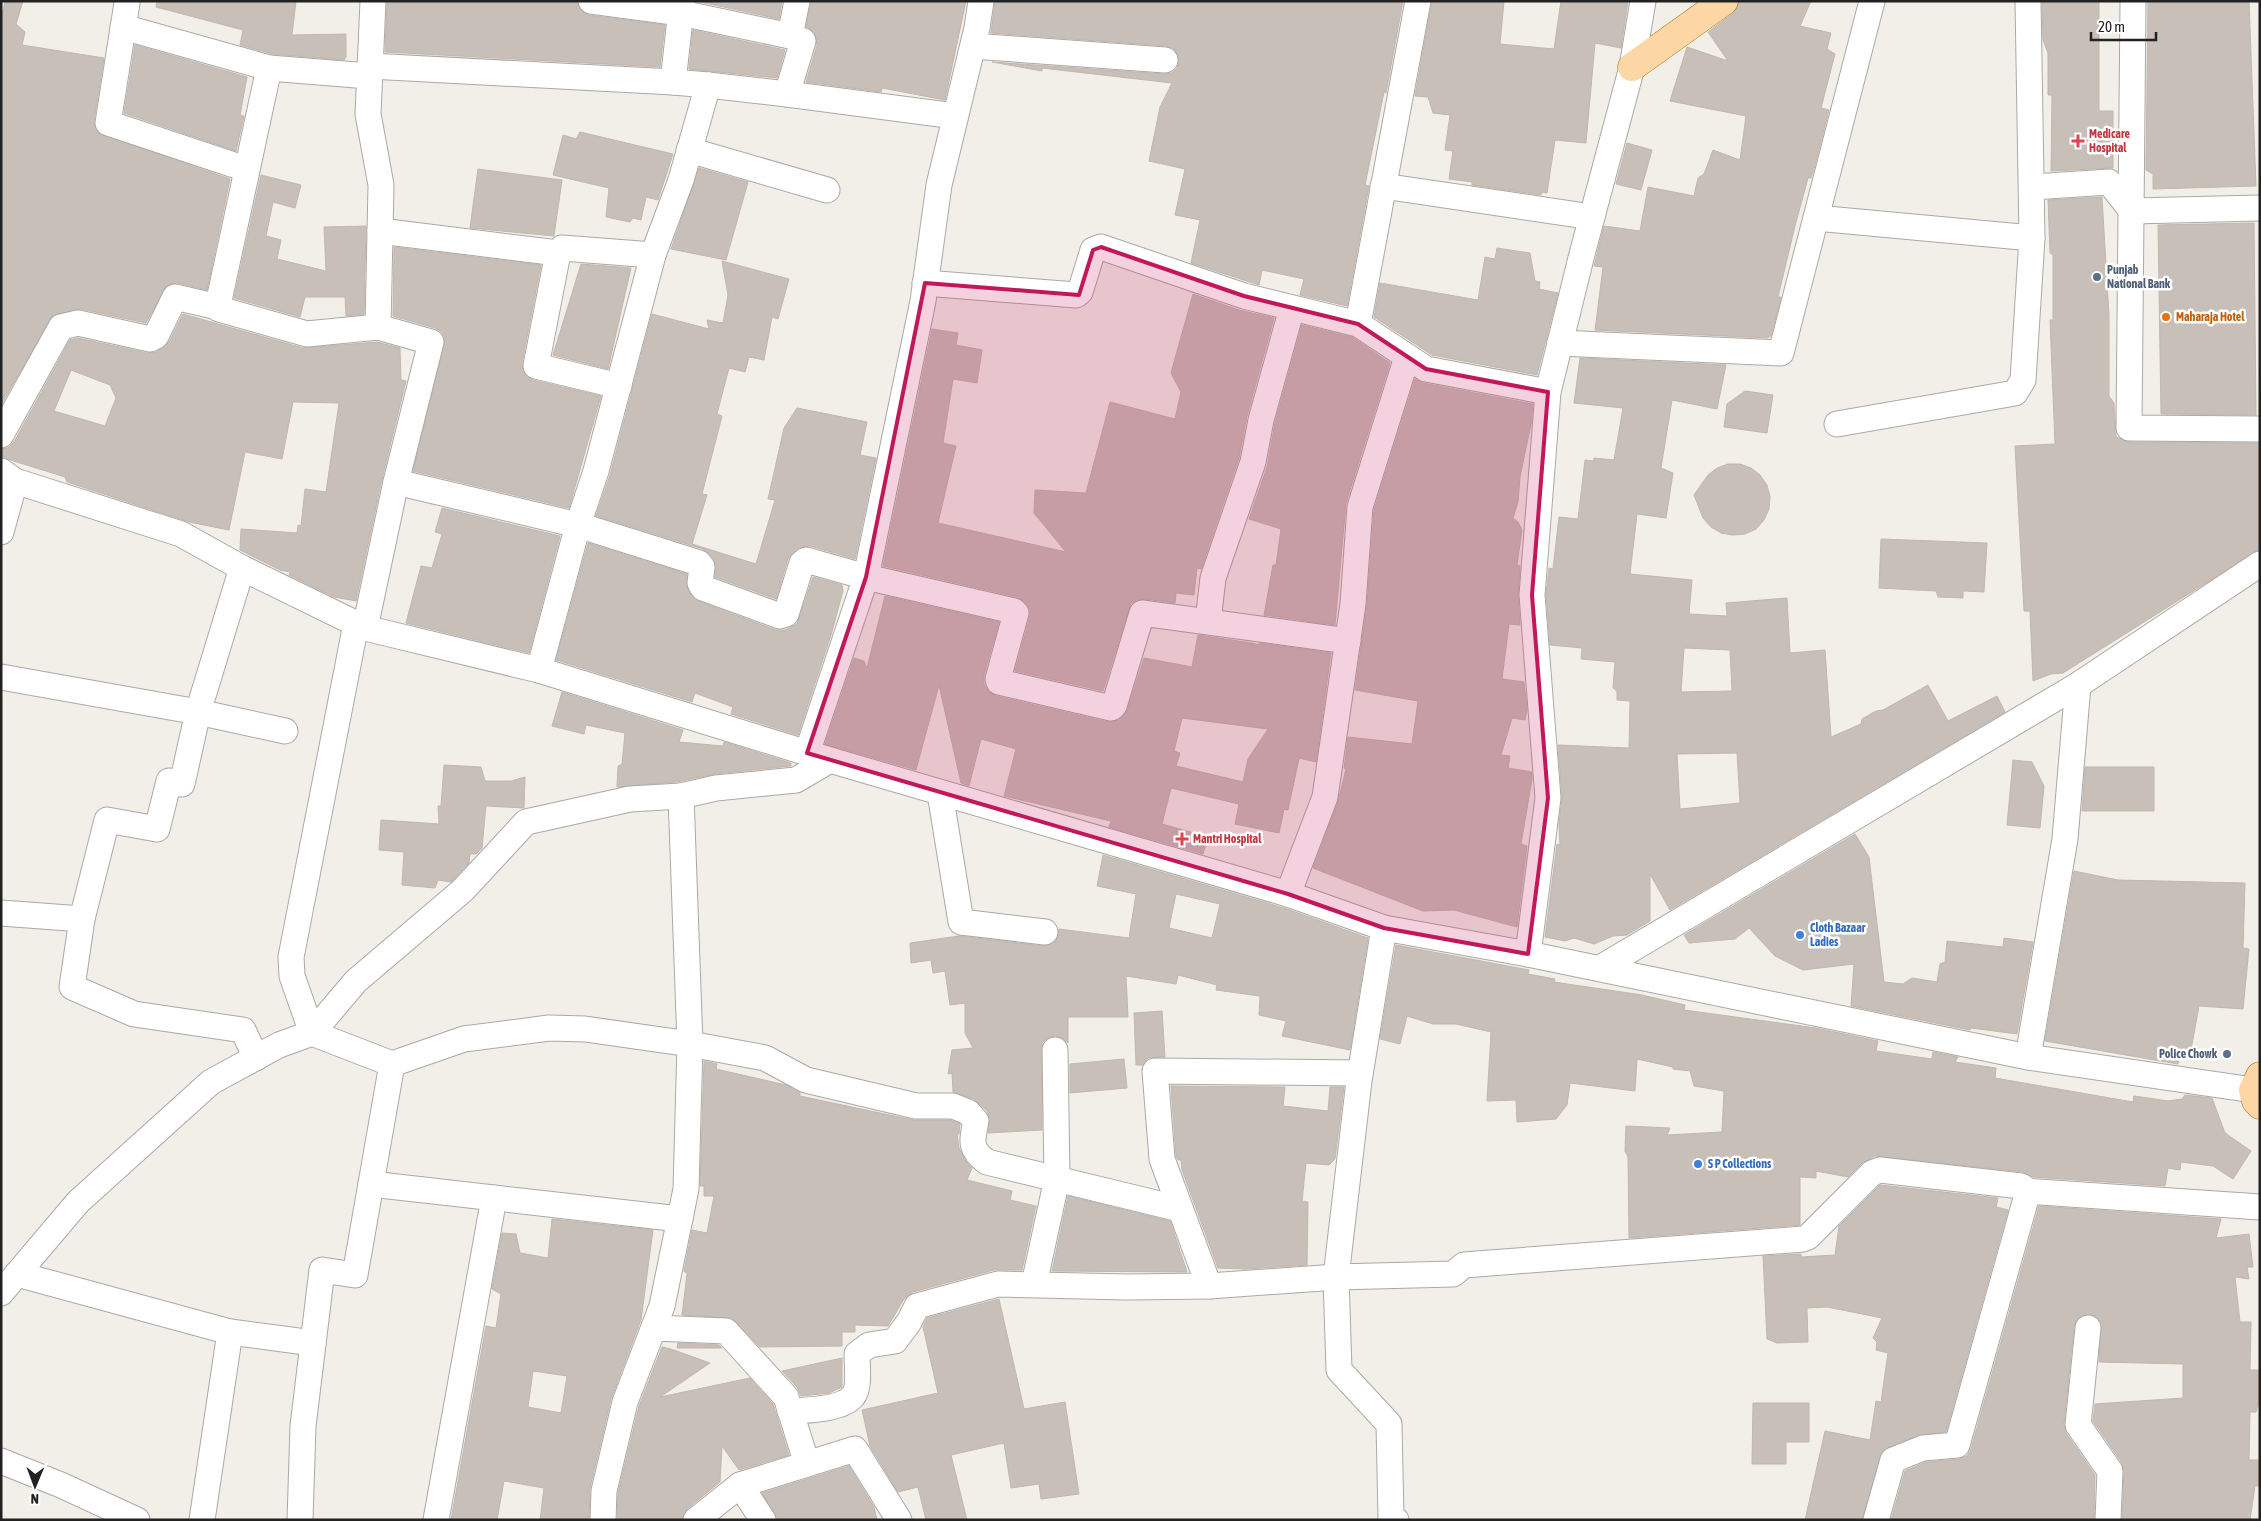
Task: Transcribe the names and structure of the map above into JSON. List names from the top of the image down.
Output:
{
  "places": {
    "health": ["Medicare Hospital", "Mantri Hospital"],
    "other": [
      "Punjab National Bank",
      "Maharaja Hotel",
      "Cloth Bazaar Ladies",
      "Police Chowk",
      "S P Collections"
    ]
  },
  "scale_bar": "20 m",
  "north": "bottom"
}
